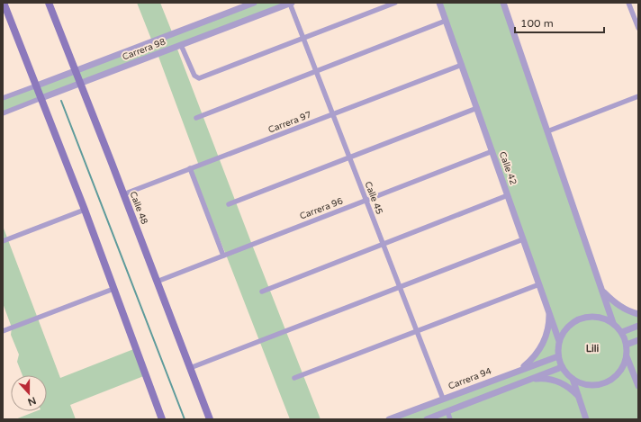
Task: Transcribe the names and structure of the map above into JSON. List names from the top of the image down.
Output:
{
  "streets": {
    "main road": ["Calle 48"],
    "street": [
      "Carrera 98",
      "Carrera 97",
      "Calle 42",
      "Calle 45",
      "Carrera 96",
      "Carrera 94"
    ]
  },
  "crossings": [
    ["Carrera 98", "Calle 45"],
    ["Carrera 98", "Calle 48"],
    ["Carrera 97", "Calle 42"],
    ["Carrera 97", "Calle 45"],
    ["Carrera 97", "Calle 48"],
    ["Calle 42", "Carrera 96"],
    ["Calle 42", "Carrera 94"],
    ["Calle 45", "Carrera 96"],
    ["Calle 45", "Carrera 94"],
    ["Calle 48", "Carrera 96"]
  ],
  "districts": ["Lili"],
  "scale_bar": "100 m",
  "north": "bottom"
}
